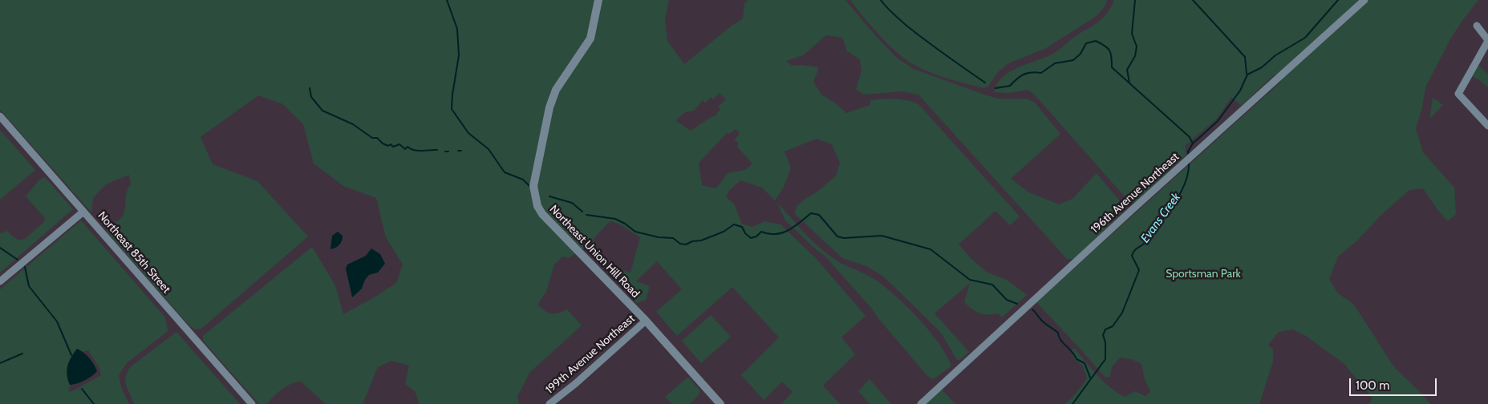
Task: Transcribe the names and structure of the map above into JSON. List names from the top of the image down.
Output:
{
  "streets": {
    "street": [
      "196th Avenue Northeast",
      "Northeast Union Hill Road",
      "Northeast 85th Street",
      "199th Avenue Northeast"
    ]
  },
  "crossings": [
    ["Northeast Union Hill Road", "199th Avenue Northeast"]
  ],
  "water": ["Evans Creek"],
  "parks": ["Sportsman Park"],
  "scale_bar": "100 m"
}
